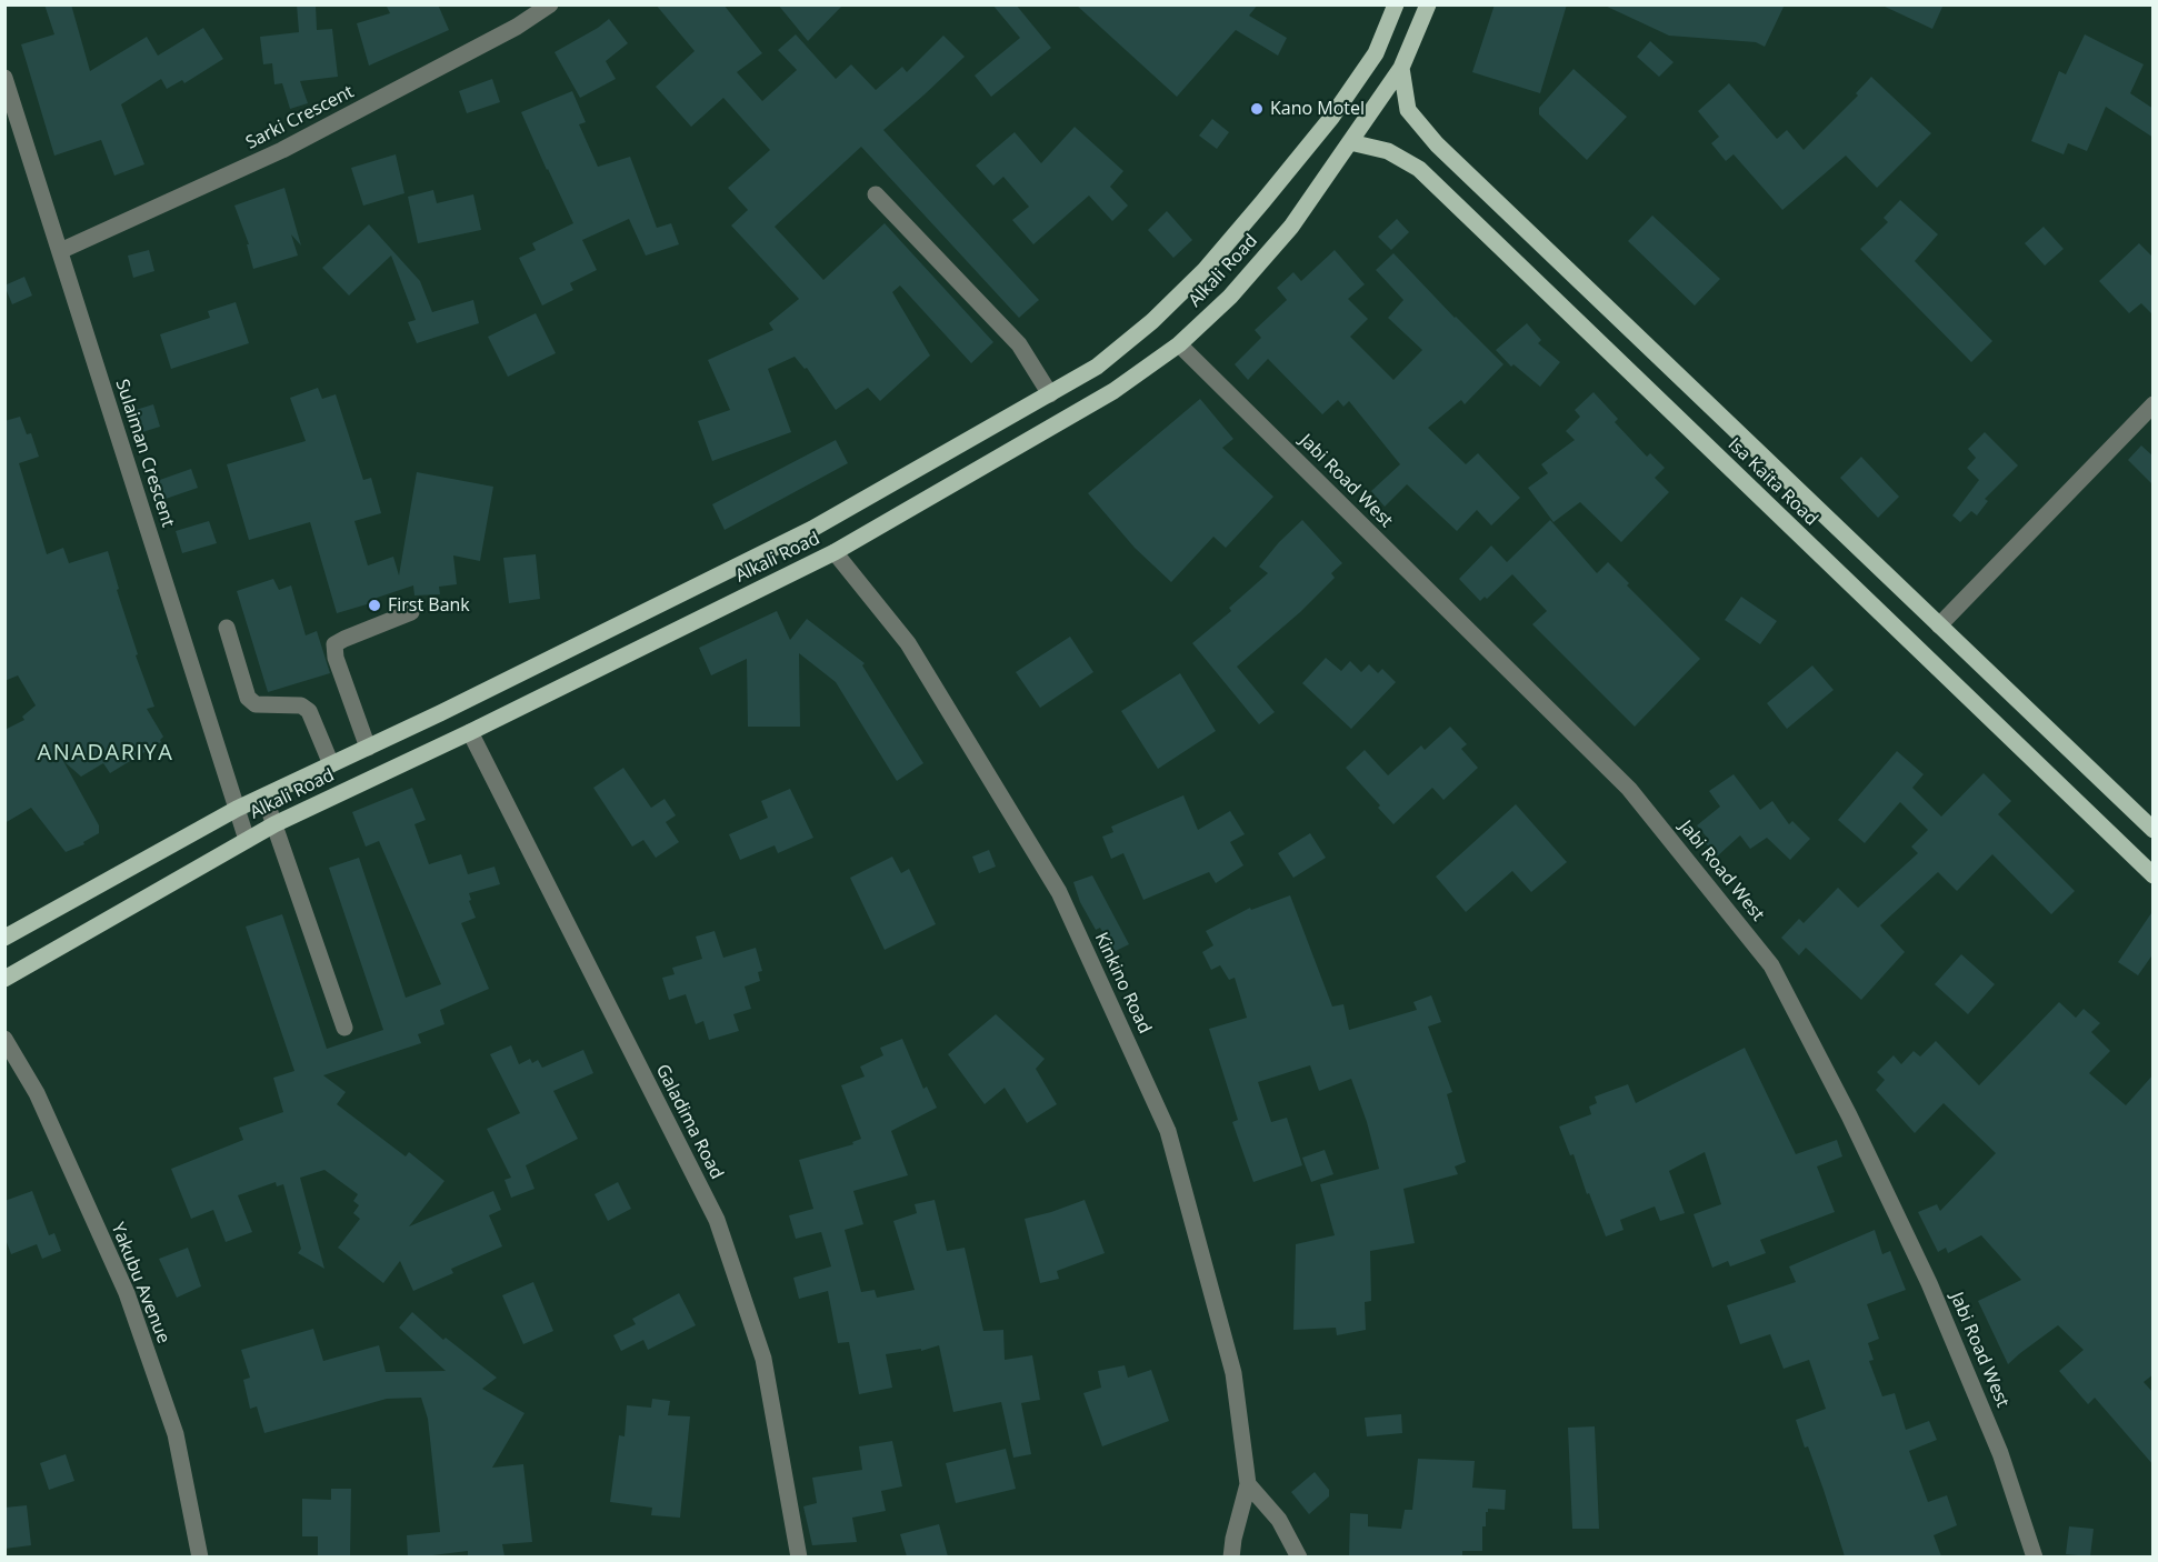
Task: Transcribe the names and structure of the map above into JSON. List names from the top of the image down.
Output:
{
  "streets": {
    "main road": ["Alkali Road", "Isa Kaita Road"],
    "street": [
      "Sarki Crescent",
      "Sulaiman Crescent",
      "Jabi Road West",
      "Kinkino Road",
      "Galadima Road",
      "Yakubu Avenue"
    ]
  },
  "crossings": [
    ["Sarki Crescent", "Sulaiman Crescent"],
    ["Alkali Road", "Sulaiman Crescent"],
    ["Alkali Road", "Jabi Road West"],
    ["Alkali Road", "Isa Kaita Road"],
    ["Alkali Road", "Kinkino Road"],
    ["Alkali Road", "Galadima Road"]
  ],
  "districts": ["ANADARIYA"],
  "places": ["Kano Motel", "First Bank"]
}
